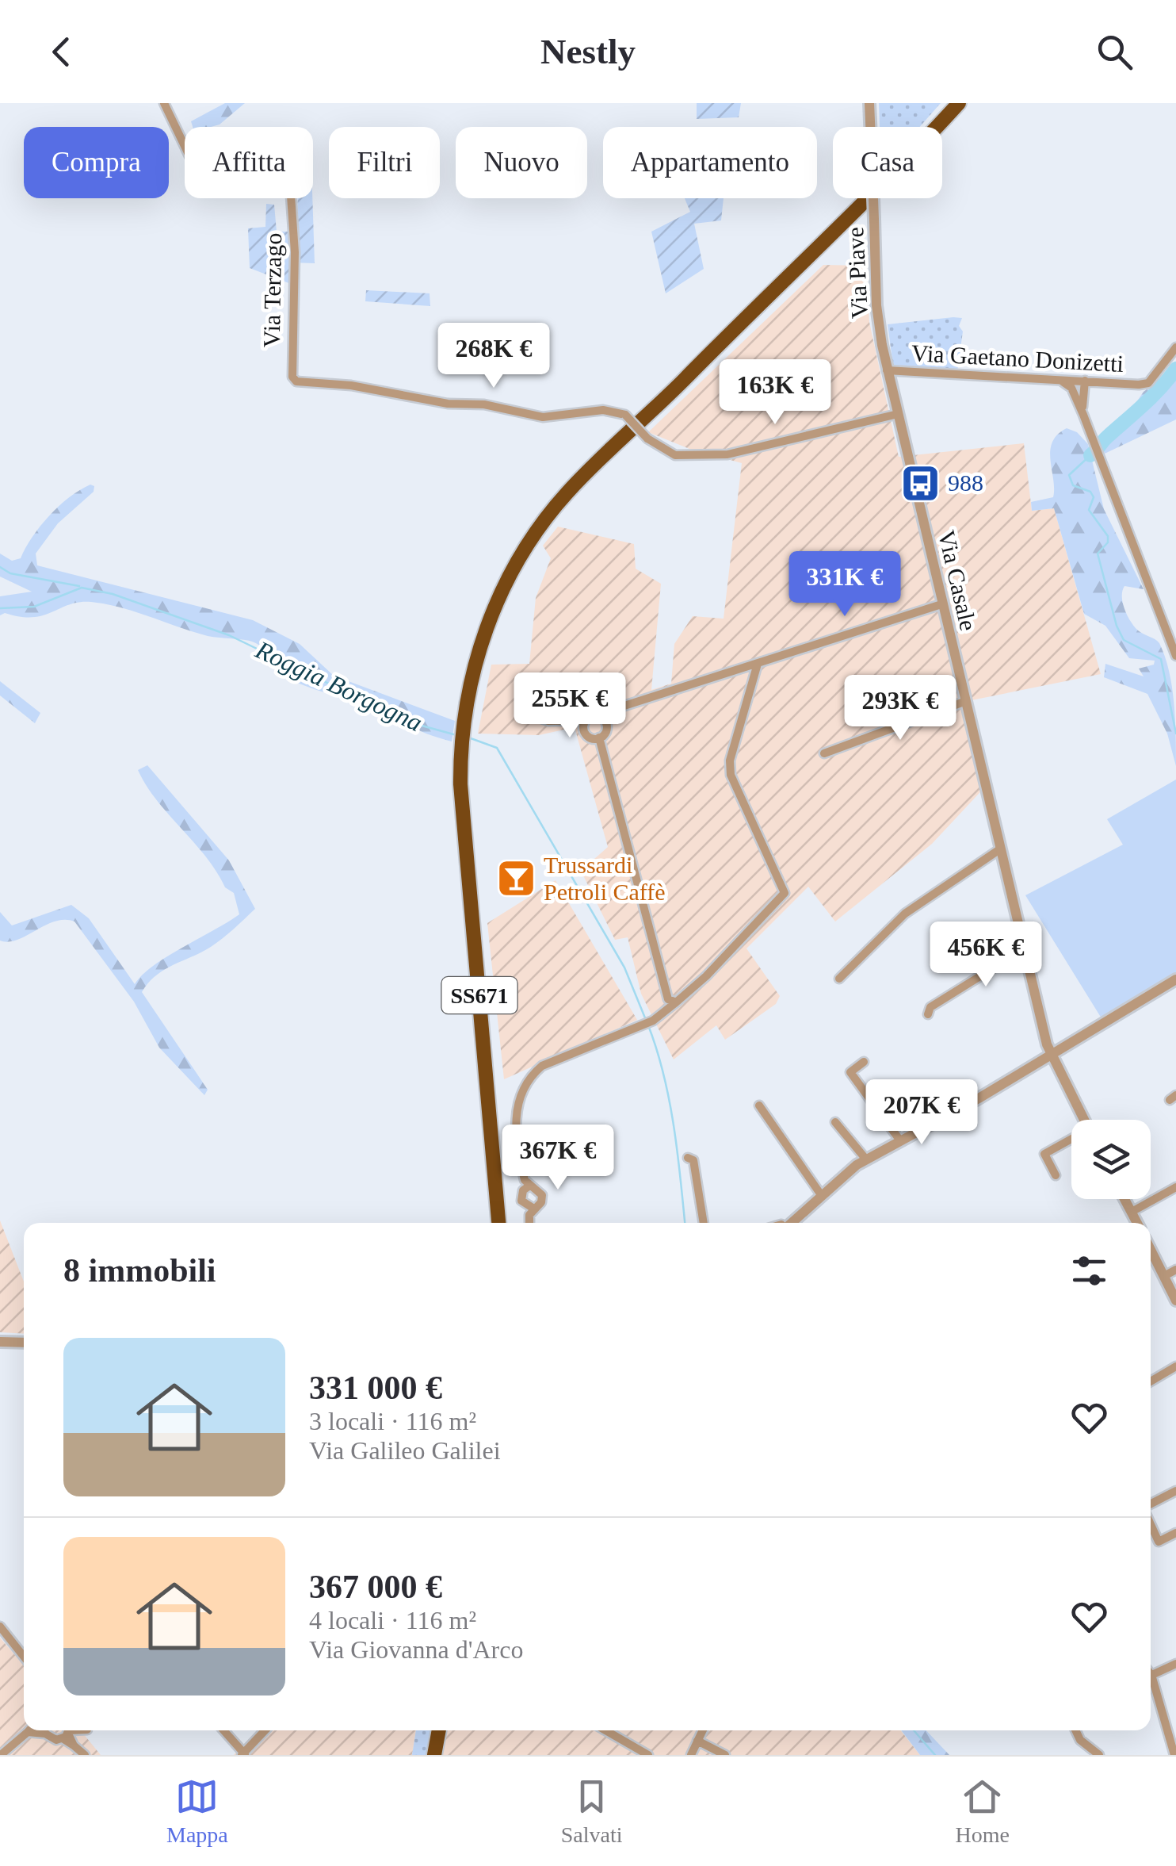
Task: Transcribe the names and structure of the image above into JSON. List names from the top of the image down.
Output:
{
  "streets": {
    "highway": ["SS671"],
    "street": [
      "Via Piave",
      "Via Terzago",
      "Via Gaetano Donizetti",
      "Via Casale"
    ]
  },
  "crossings": [
    ["Via Piave", "Via Casale"],
    ["Via Terzago", "Via Casale"],
    ["Via Gaetano Donizetti", "Via Casale"]
  ],
  "water": ["Roggia Borgogna"],
  "places": {
    "bus stop": ["988"],
    "bar": ["Trussardi Petroli Caffè"]
  },
  "page": {
    "header": "Nestly",
    "chip": [
      "Compra",
      "Affitta",
      "Filtri",
      "Nuovo",
      "Appartamento",
      "Casa"
    ],
    "price": [
      "268K €",
      "163K €",
      "331K €",
      "255K €",
      "293K €",
      "456K €",
      "207K €",
      "367K €"
    ],
    "heading": "8 immobili",
    "list": [
      {
        "name": "331 000 €",
        "note": "3 locali · 116 m² · Via Galileo Galilei"
      },
      {
        "name": "367 000 €",
        "note": "4 locali · 116 m² · Via Giovanna d'Arco"
      }
    ],
    "tabs": ["Mappa", "Salvati", "Home"]
  }
}
